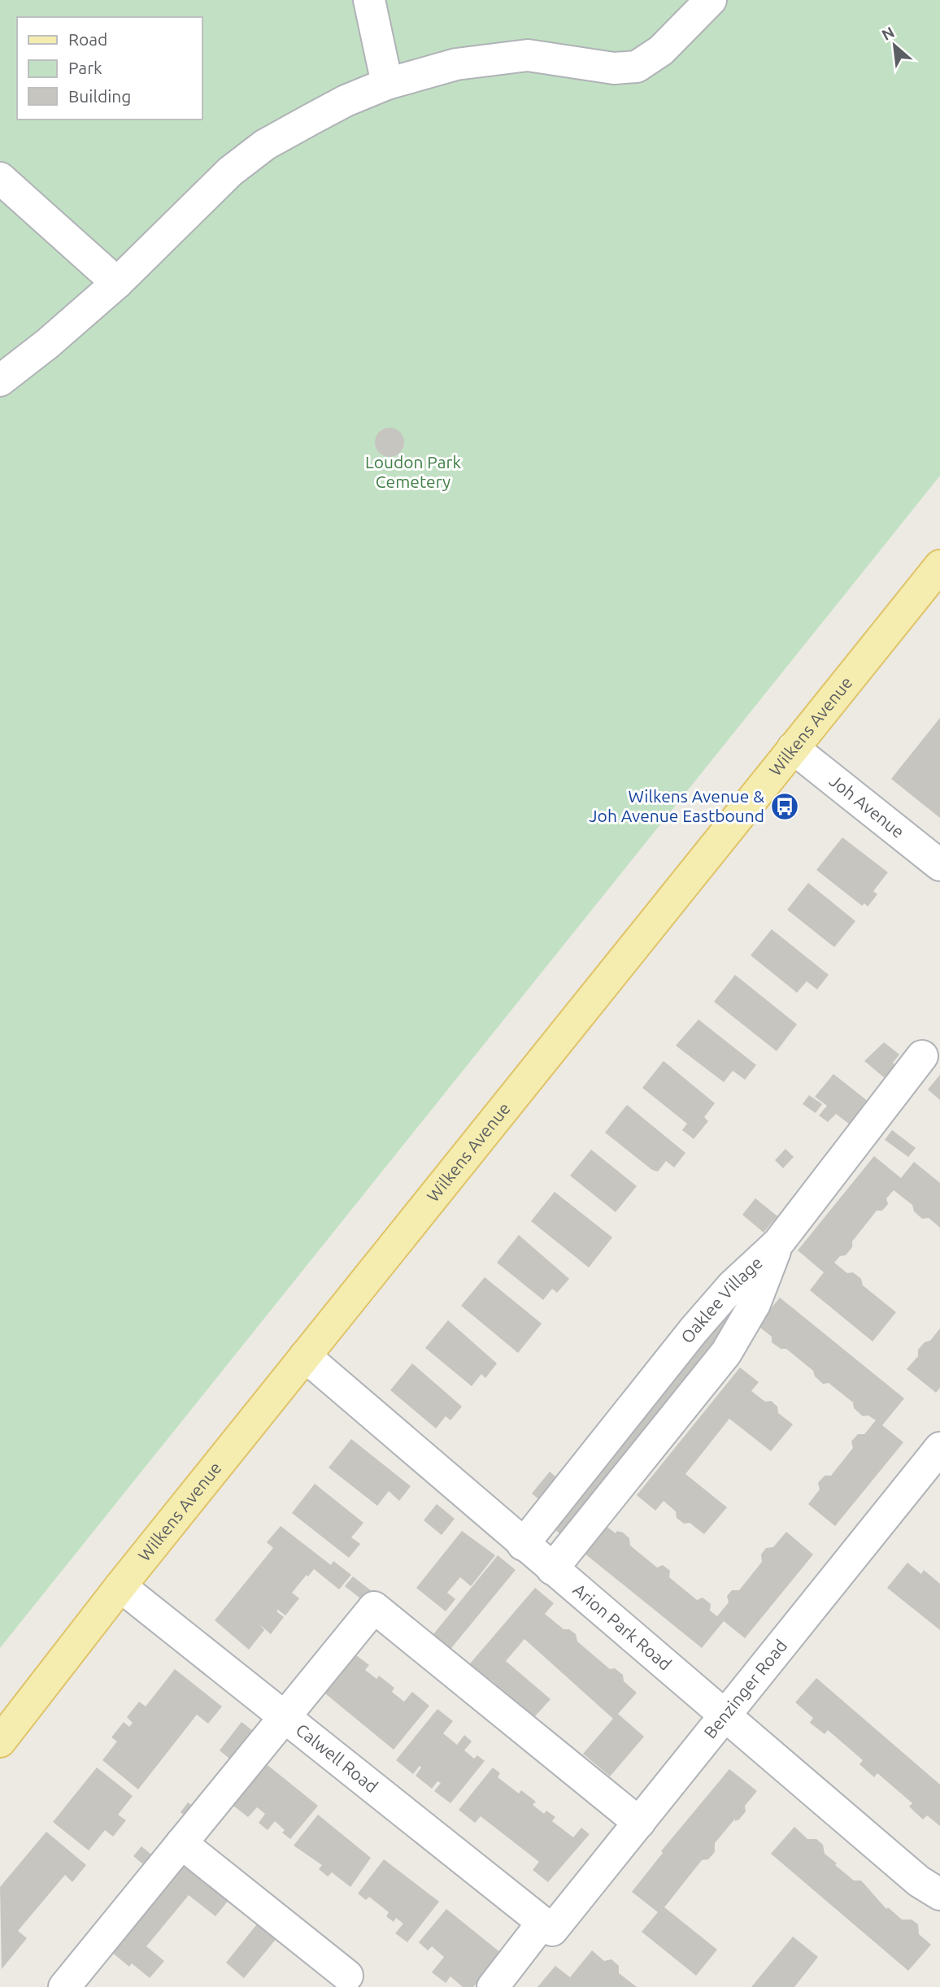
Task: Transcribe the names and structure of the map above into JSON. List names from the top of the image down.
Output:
{
  "streets": {
    "main road": ["Wilkens Avenue"],
    "street": [
      "Joh Avenue",
      "Oaklee Village",
      "Arion Park Road",
      "Benzinger Road",
      "Calwell Road"
    ]
  },
  "crossings": [
    ["Wilkens Avenue", "Joh Avenue"],
    ["Wilkens Avenue", "Arion Park Road"],
    ["Wilkens Avenue", "Calwell Road"],
    ["Oaklee Village", "Arion Park Road"],
    ["Arion Park Road", "Benzinger Road"],
    ["Benzinger Road", "Calwell Road"]
  ],
  "parks": ["Loudon Park Cemetery"],
  "places": {
    "bus stop": ["Wilkens Avenue & Joh Avenue Eastbound"]
  },
  "legend": ["Road", "Park", "Building"],
  "north": "top left"
}
